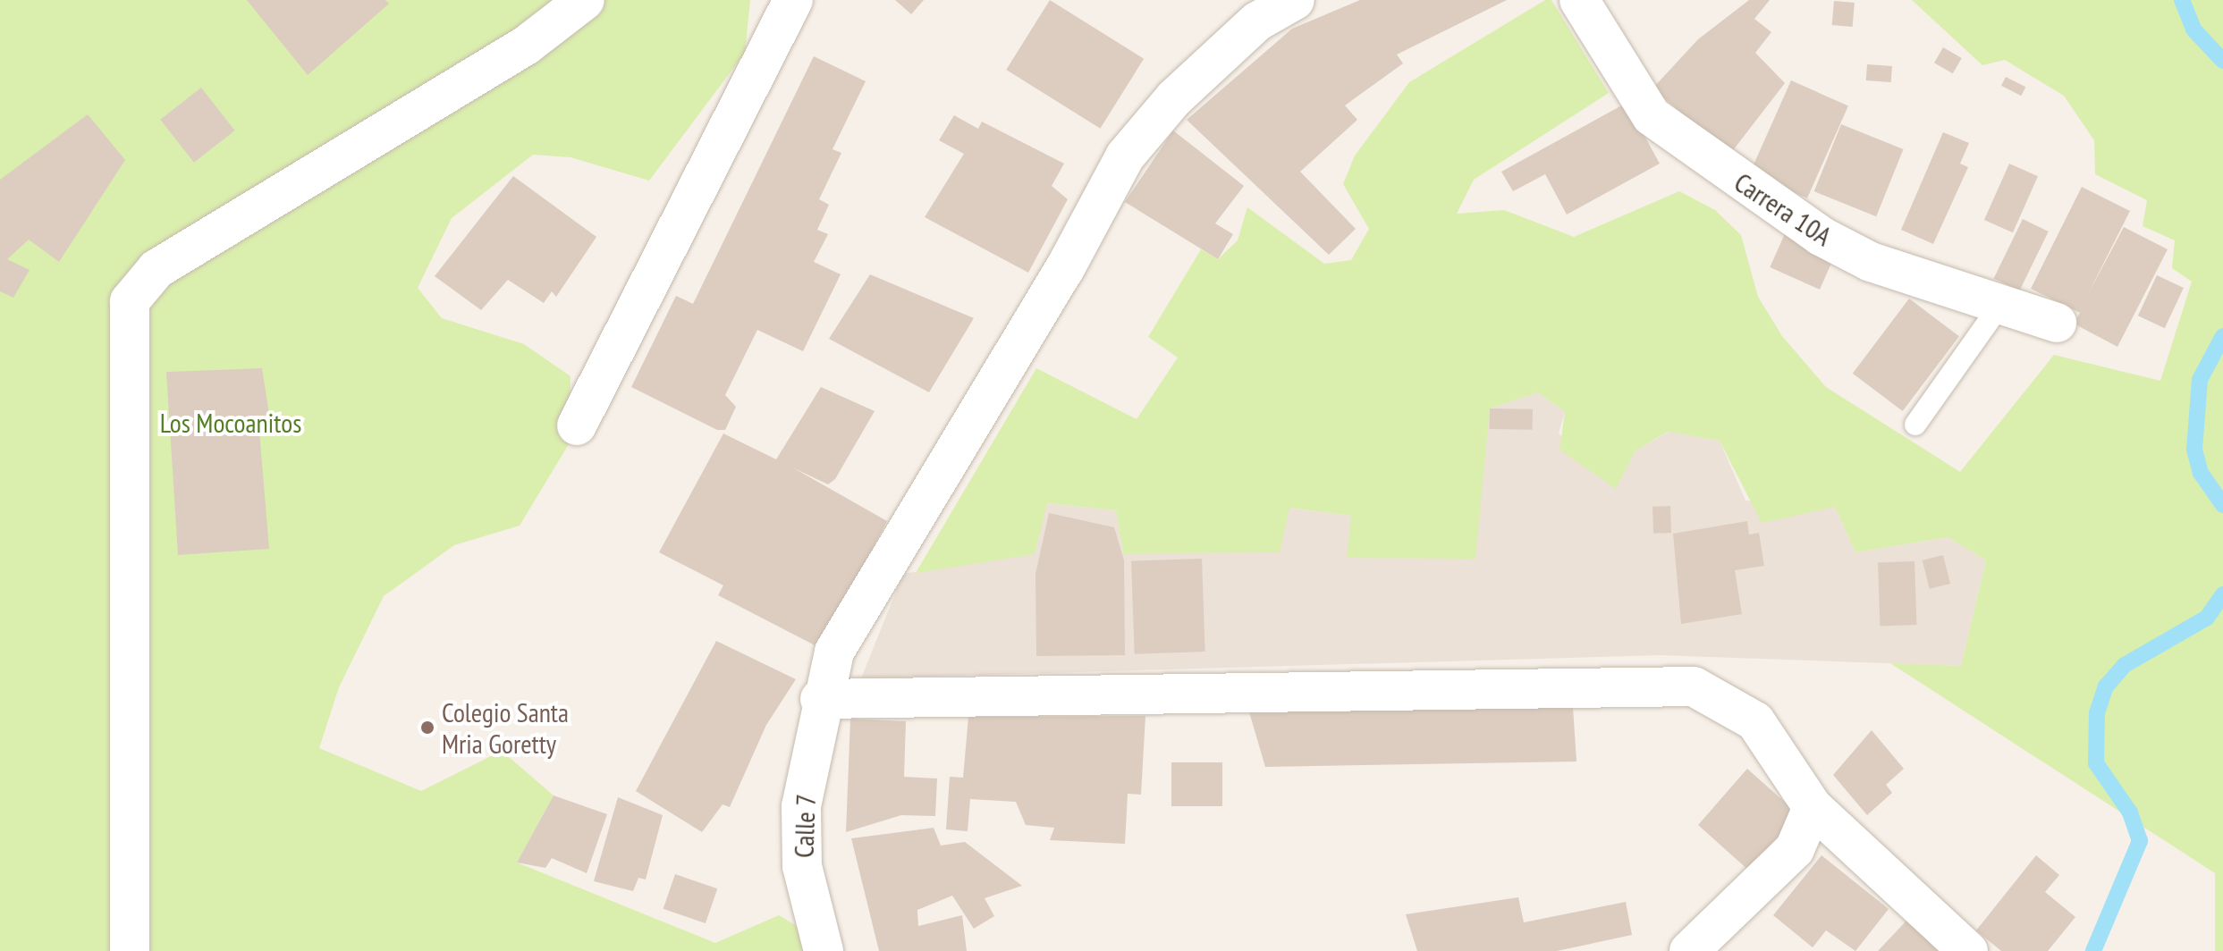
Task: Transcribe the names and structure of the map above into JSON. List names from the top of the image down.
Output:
{
  "streets": {
    "street": ["Carrera 10A", "Calle 7"]
  },
  "parks": ["Los Mocoanitos"],
  "places": ["Colegio Santa Mria Goretty"]
}
